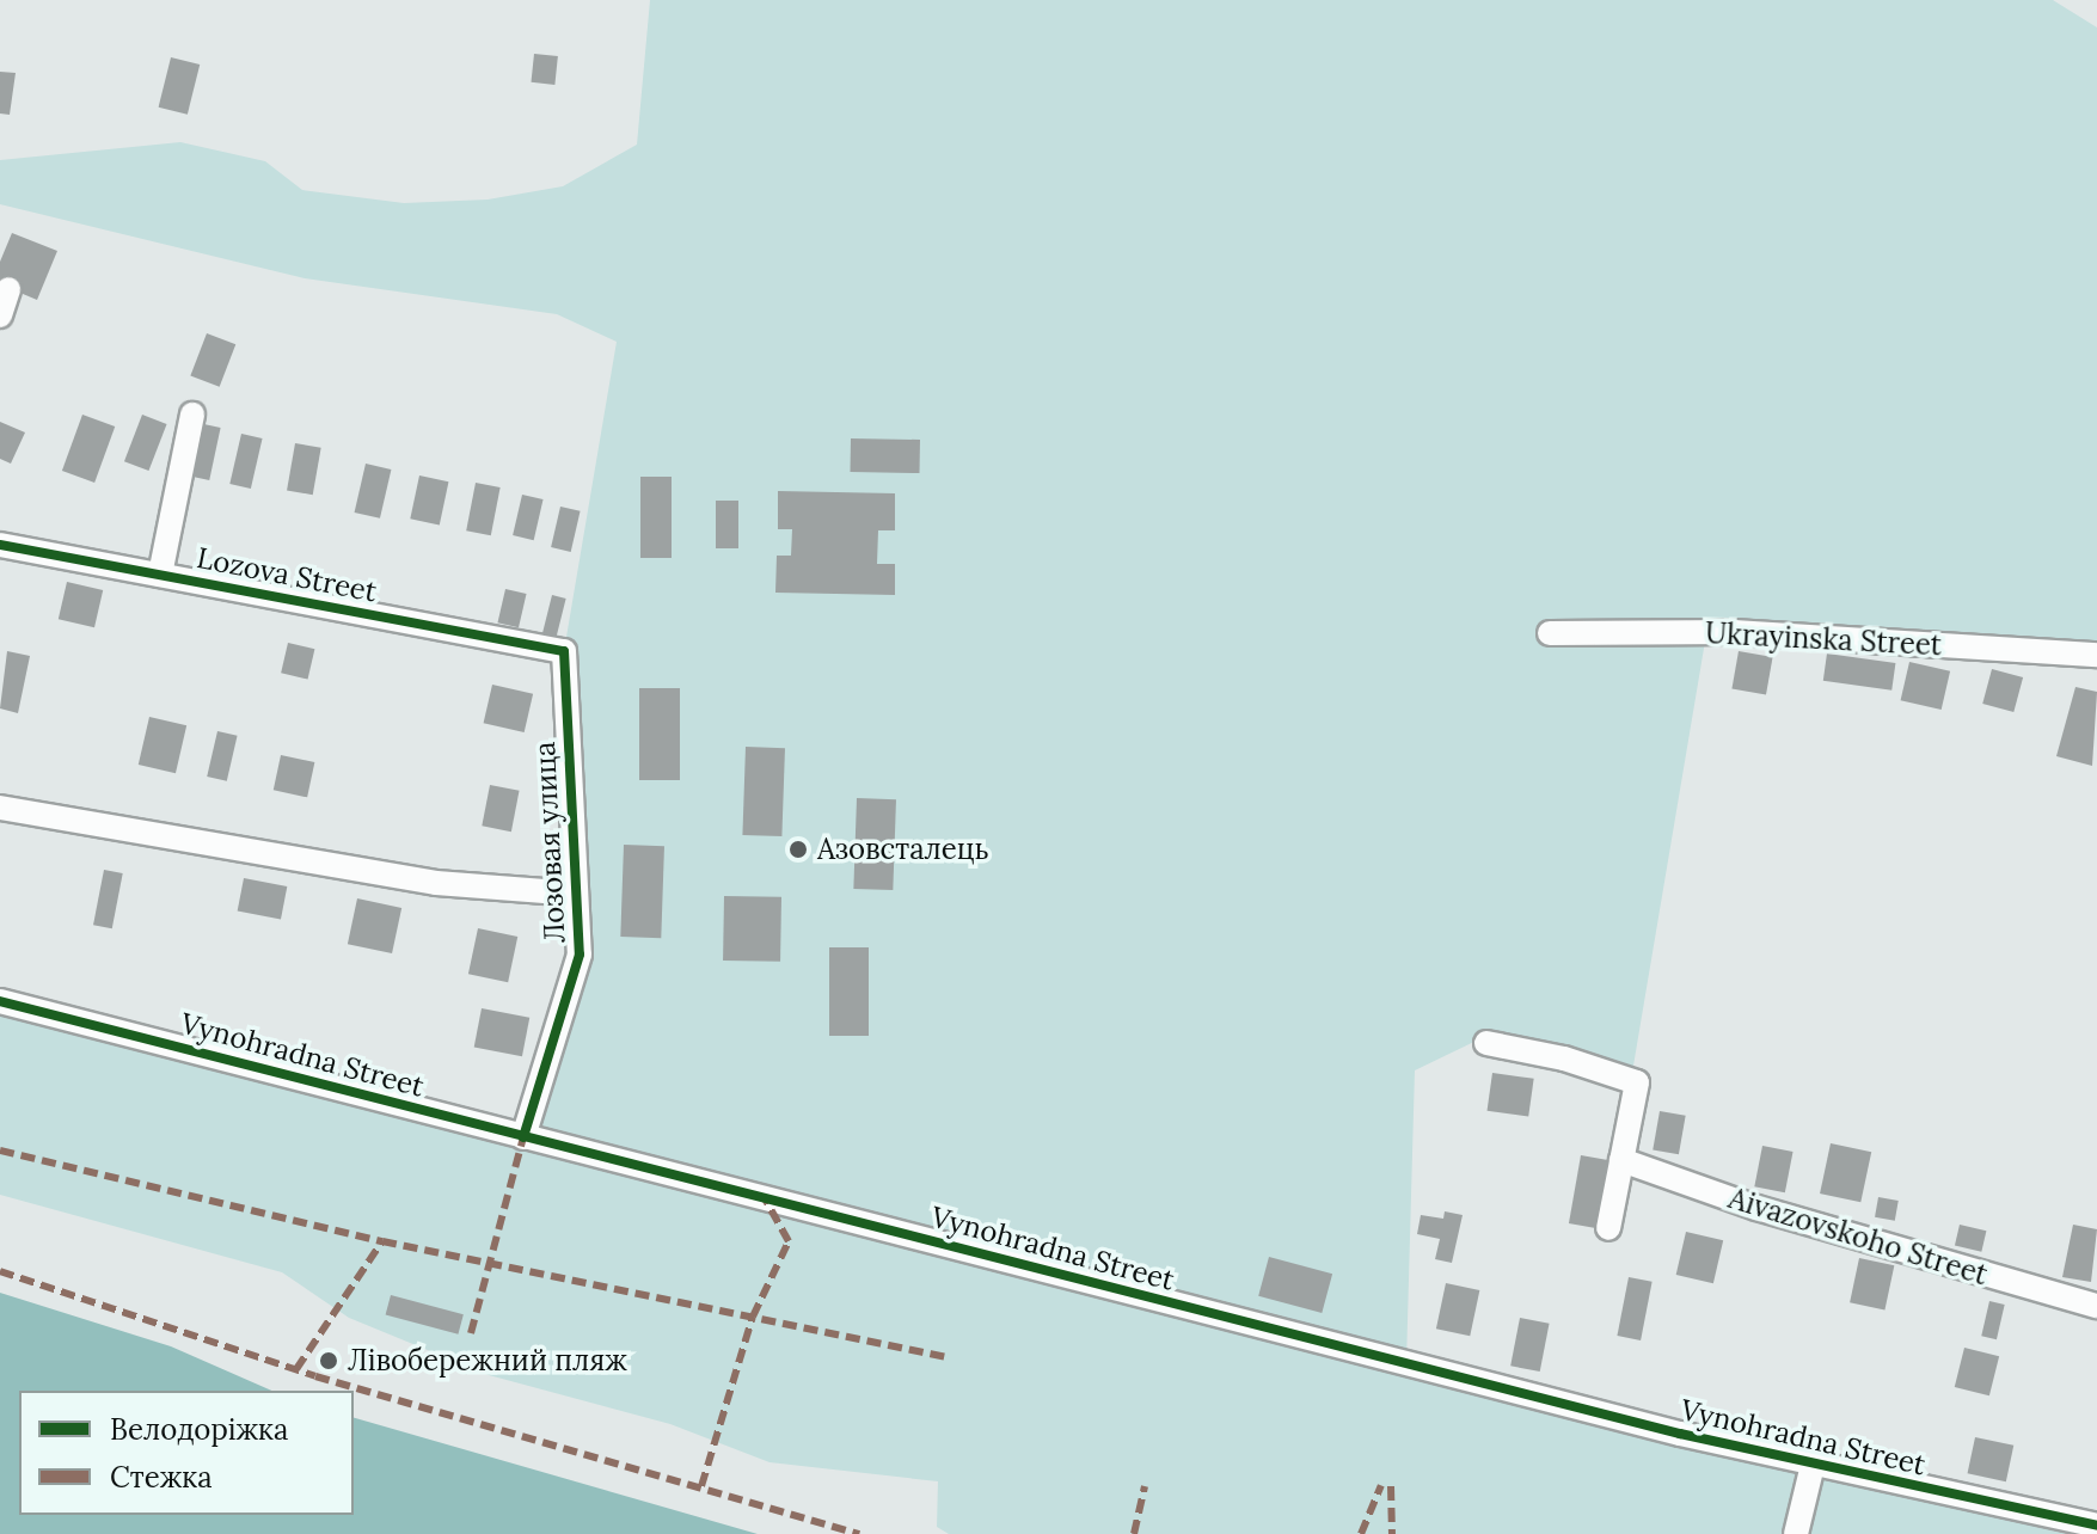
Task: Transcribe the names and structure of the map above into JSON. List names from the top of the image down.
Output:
{
  "streets": {
    "street": [
      "Lozova Street",
      "Ukrayinska Street",
      "Лозовая улица",
      "Vynohradna Street",
      "Aivazovskoho Street"
    ]
  },
  "crossings": [
    ["Lozova Street", "Лозовая улица"],
    ["Лозовая улица", "Vynohradna Street"]
  ],
  "places": ["Азовсталець", "Лівобережний пляж"],
  "legend": ["Велодоріжка", "Стежка"]
}
